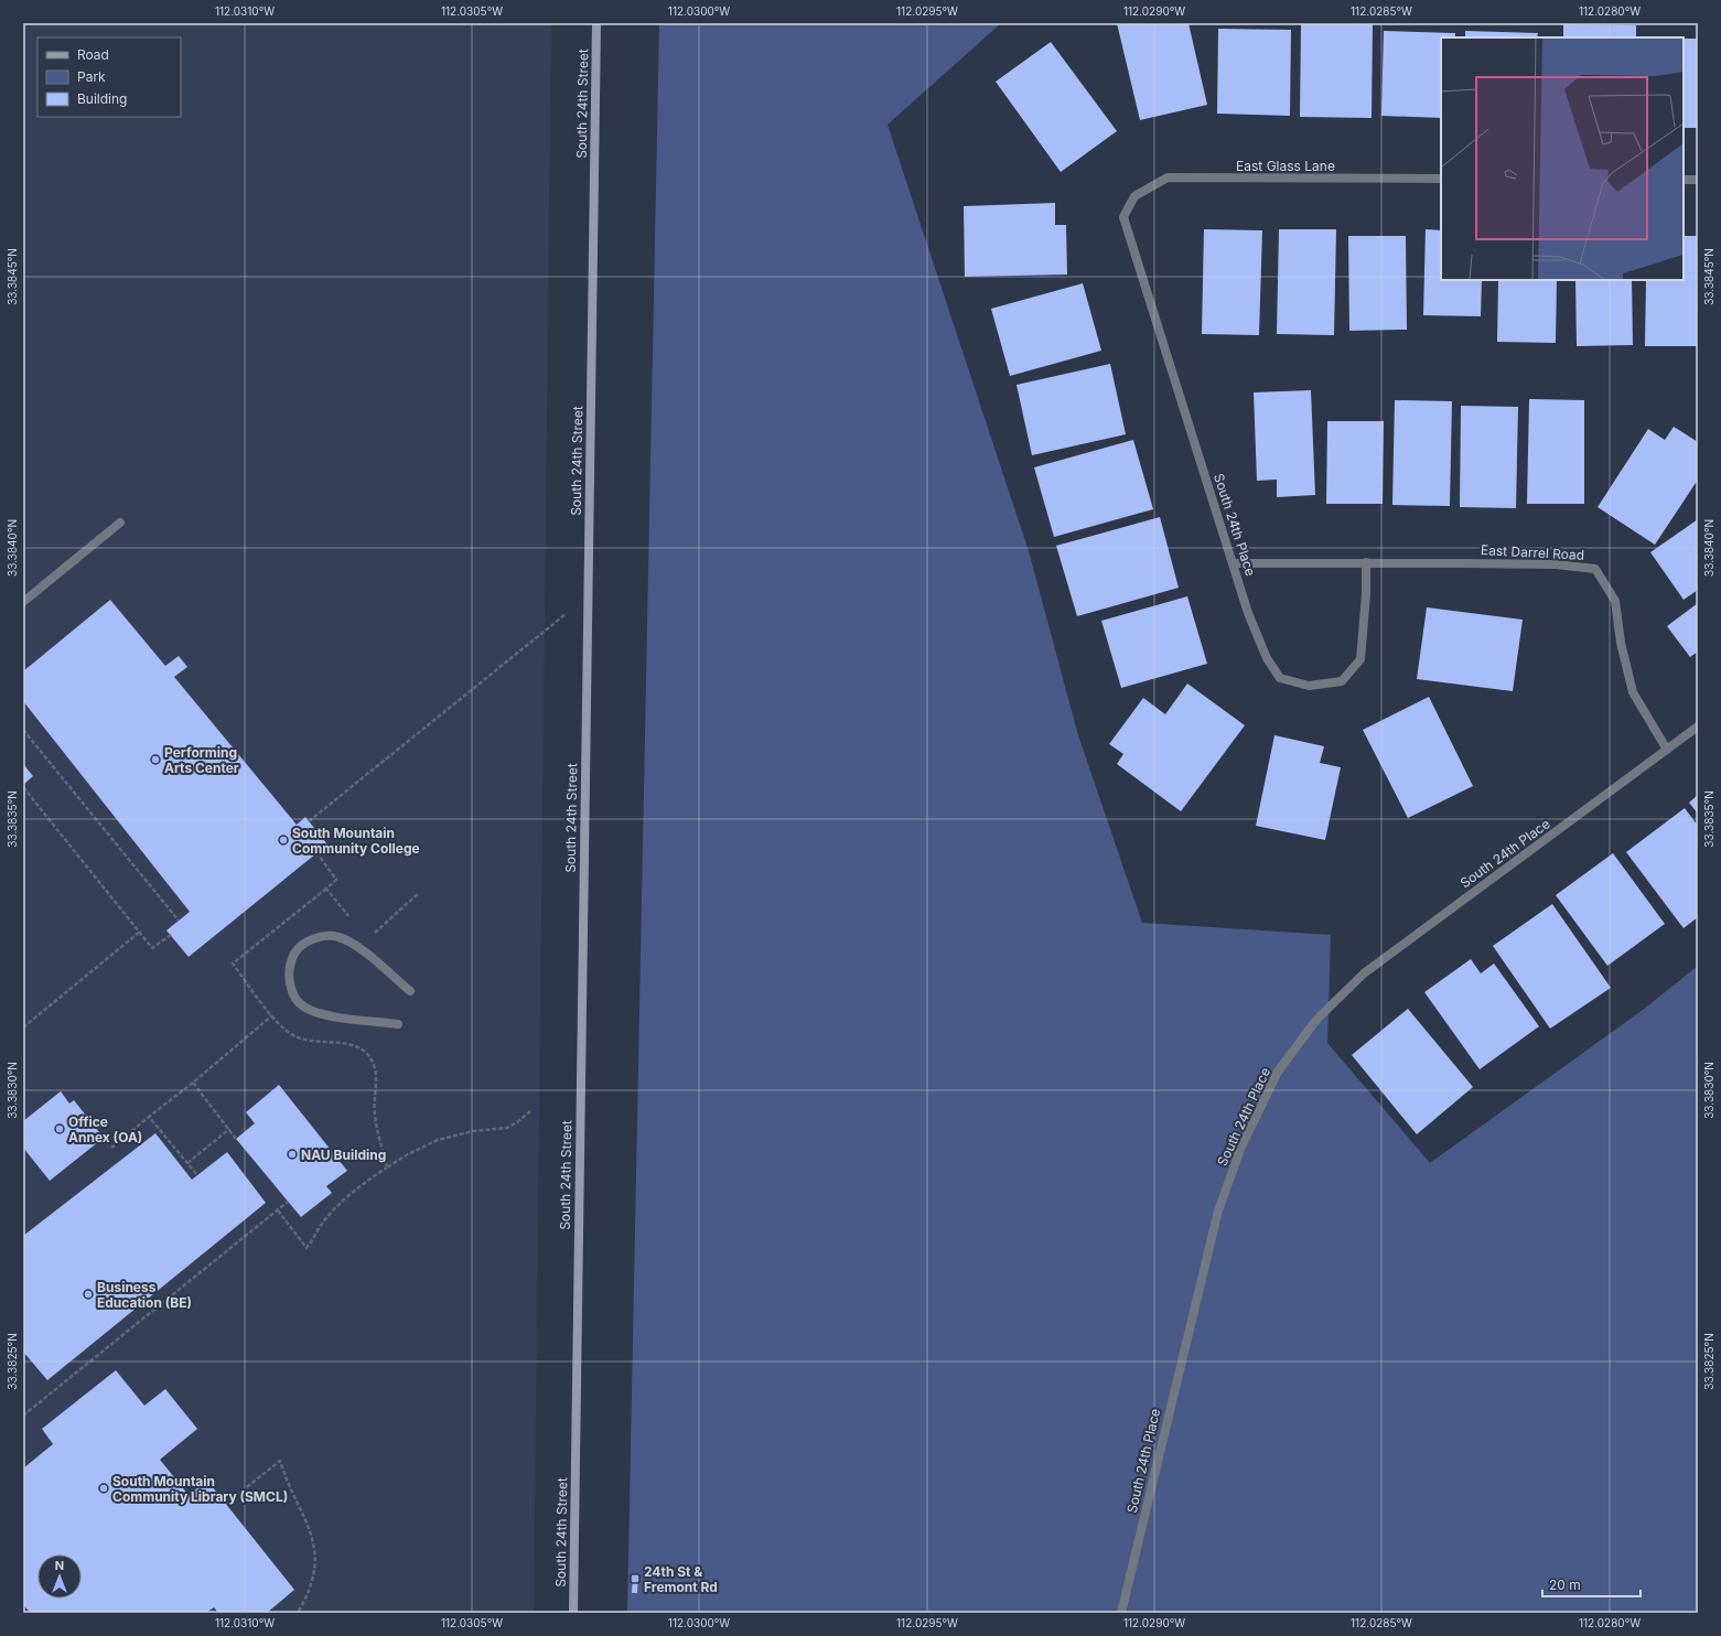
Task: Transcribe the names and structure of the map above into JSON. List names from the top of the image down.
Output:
{
  "streets": {
    "main road": ["South 24th Street"],
    "street": ["East Glass Lane", "South 24th Place", "East Darrel Road"]
  },
  "crossings": [
    ["East Glass Lane", "South 24th Place"],
    ["South 24th Place", "East Darrel Road"]
  ],
  "places": {
    "other": [
      "Performing Arts Center",
      "South Mountain Community College",
      "Office Annex (OA)",
      "NAU Building",
      "Business Education (BE)",
      "South Mountain Community Library (SMCL)"
    ],
    "transit": ["24th St & Fremont Rd"]
  },
  "legend": ["Road", "Park", "Building"],
  "scale_bar": "20 m",
  "north": "top",
  "coordinates": [
    "112.0310°W",
    "112.0305°W",
    "112.0300°W",
    "112.0295°W",
    "112.0290°W",
    "112.0285°W",
    "112.0280°W",
    "33.3845°N",
    "33.3840°N",
    "33.3835°N",
    "33.3830°N",
    "33.3825°N"
  ]
}
